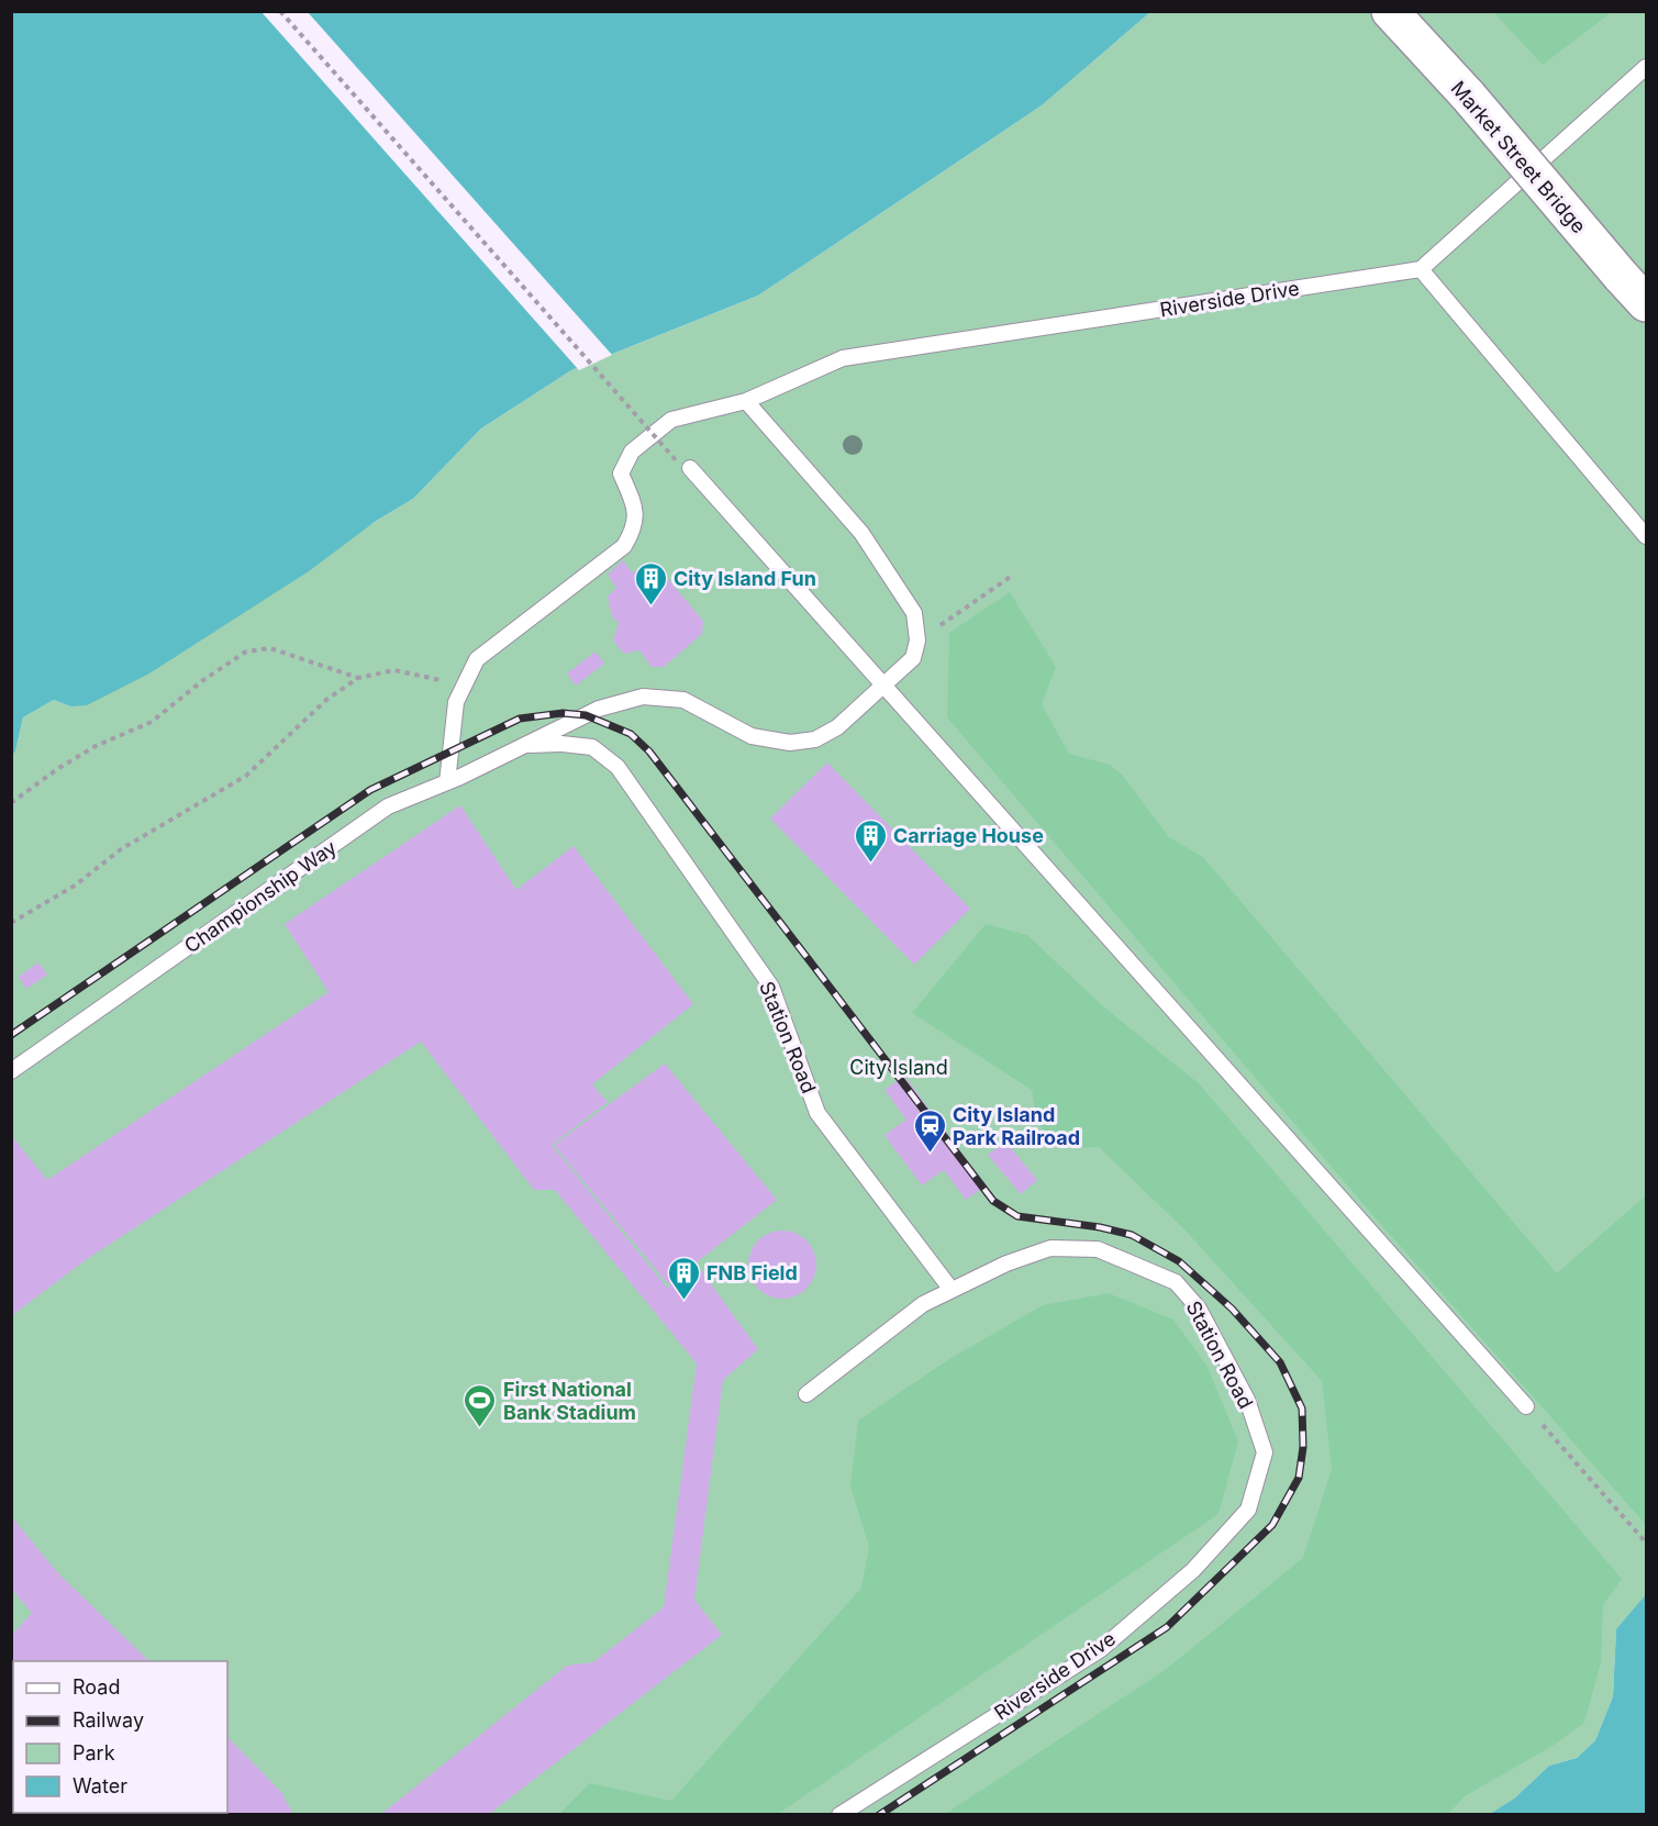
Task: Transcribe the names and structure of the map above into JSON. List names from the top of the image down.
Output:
{
  "streets": {
    "main road": ["Market Street Bridge"],
    "lane": ["Riverside Drive", "Championship Way", "Station Road"]
  },
  "crossings": [
    ["Riverside Drive", "Championship Way"],
    ["Riverside Drive", "Station Road"],
    ["Championship Way", "Station Road"]
  ],
  "parks": ["City Island"],
  "places": {
    "building": ["City Island Fun", "Carriage House", "FNB Field"],
    "station": ["City Island Park Railroad"],
    "sports": ["First National Bank Stadium"]
  },
  "legend": [
    "Road",
    "Railway",
    "Park",
    "Water"
  ]
}
